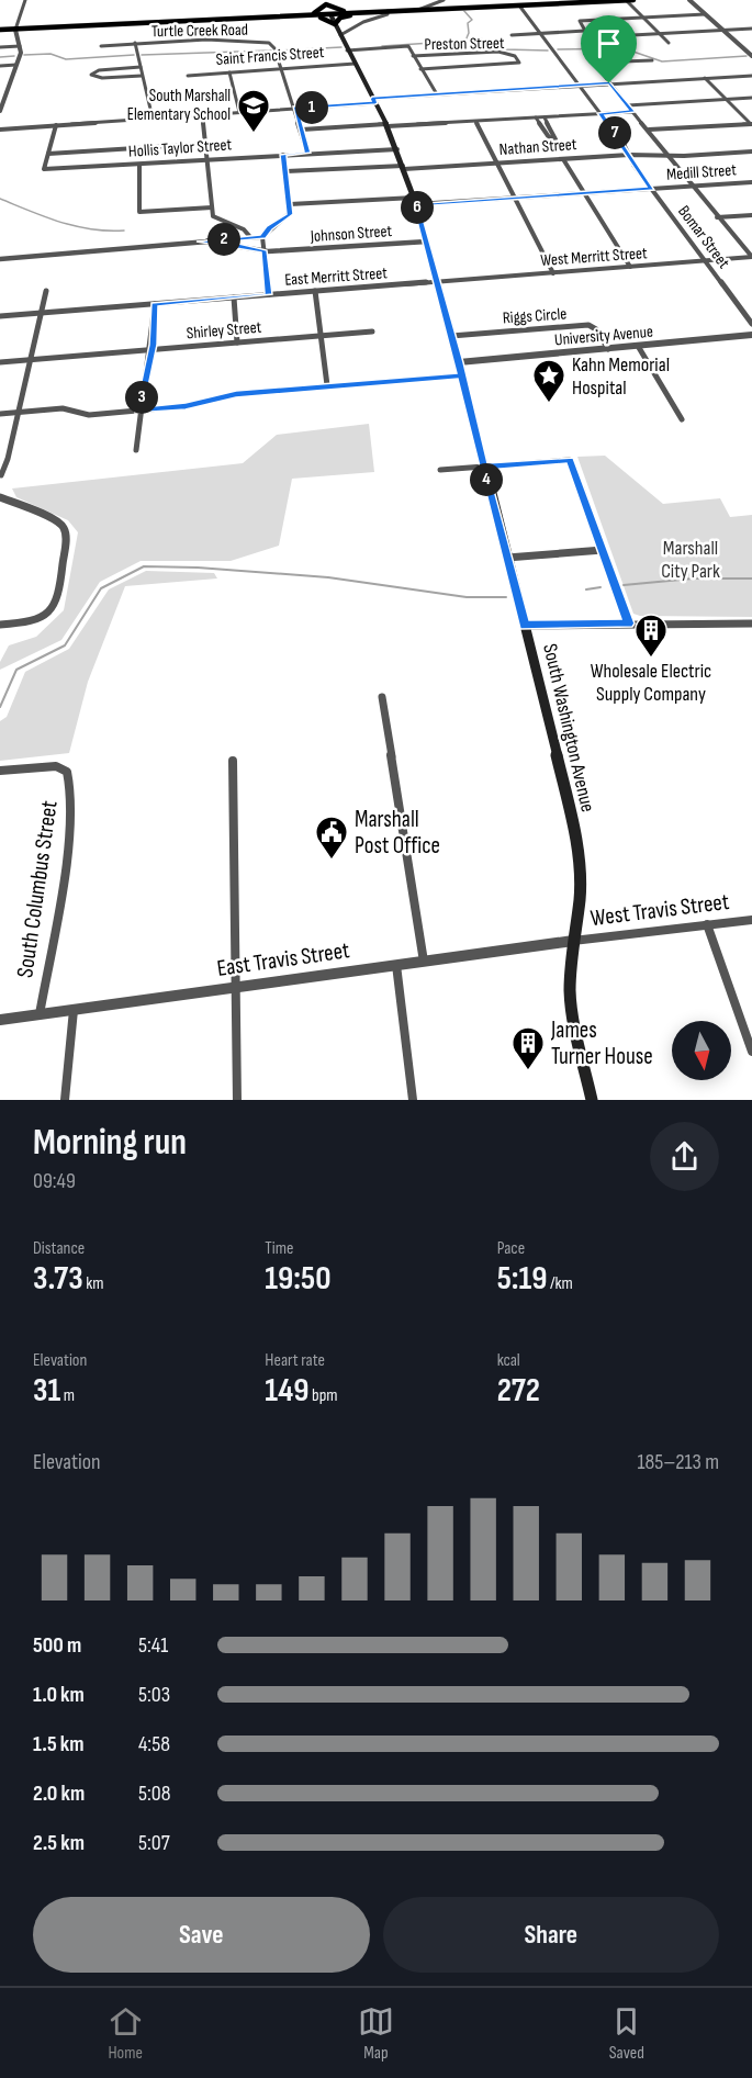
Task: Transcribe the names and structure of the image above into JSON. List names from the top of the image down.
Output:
{
  "streets": {
    "main road": ["South Washington Avenue"],
    "street": [
      "Turtle Creek Road",
      "Preston Street",
      "Saint Francis Street",
      "Nathan Street",
      "Hollis Taylor Street",
      "Medill Street",
      "Johnson Street",
      "Bomar Street",
      "West Merritt Street",
      "East Merritt Street",
      "Riggs Circle",
      "Shirley Street",
      "University Avenue",
      "South Columbus Street",
      "West Travis Street",
      "East Travis Street"
    ]
  },
  "crossings": [
    ["Turtle Creek Road", "Saint Francis Street"],
    ["Saint Francis Street", "South Washington Avenue"],
    ["Nathan Street", "Bomar Street"],
    ["Nathan Street", "South Washington Avenue"],
    ["Hollis Taylor Street", "South Washington Avenue"],
    ["Medill Street", "Bomar Street"],
    ["Medill Street", "South Washington Avenue"],
    ["Johnson Street", "South Washington Avenue"],
    ["Bomar Street", "West Merritt Street"],
    ["West Merritt Street", "East Merritt Street"],
    ["West Merritt Street", "South Washington Avenue"],
    ["East Merritt Street", "South Washington Avenue"],
    ["Riggs Circle", "University Avenue"],
    ["Riggs Circle", "South Washington Avenue"],
    ["University Avenue", "South Washington Avenue"],
    ["South Washington Avenue", "West Travis Street"],
    ["South Washington Avenue", "East Travis Street"],
    ["South Columbus Street", "East Travis Street"],
    ["West Travis Street", "East Travis Street"]
  ],
  "parks": ["Marshall City Park"],
  "places": {
    "school or university": ["South Marshall Elementary School"],
    "place": ["Kahn Memorial Hospital"],
    "building": ["Wholesale Electric Supply Company", "James Turner House"],
    "public building": ["Marshall Post Office"]
  },
  "north": "bottom",
  "page": {
    "pins": [
      "1",
      "7",
      "6",
      "2",
      "3",
      "4"
    ],
    "heading": ["Morning run", "09:49"],
    "stats": [
      ["Distance", "3.73 km"],
      ["Time", "19:50"],
      ["Pace", "5:19 /km"],
      ["Elevation", "31 m"],
      ["Heart rate", "149 bpm"],
      ["kcal", "272"]
    ],
    "chart": ["Elevation", "185–213 m"],
    "list": [
      {
        "name": "500 m",
        "note": "5:41"
      },
      {
        "name": "1.0 km",
        "note": "5:03"
      },
      {
        "name": "1.5 km",
        "note": "4:58"
      },
      {
        "name": "2.0 km",
        "note": "5:08"
      },
      {
        "name": "2.5 km",
        "note": "5:07"
      }
    ],
    "buttons": ["Save", "Share"],
    "tabs": ["Home", "Map", "Saved"]
  }
}
